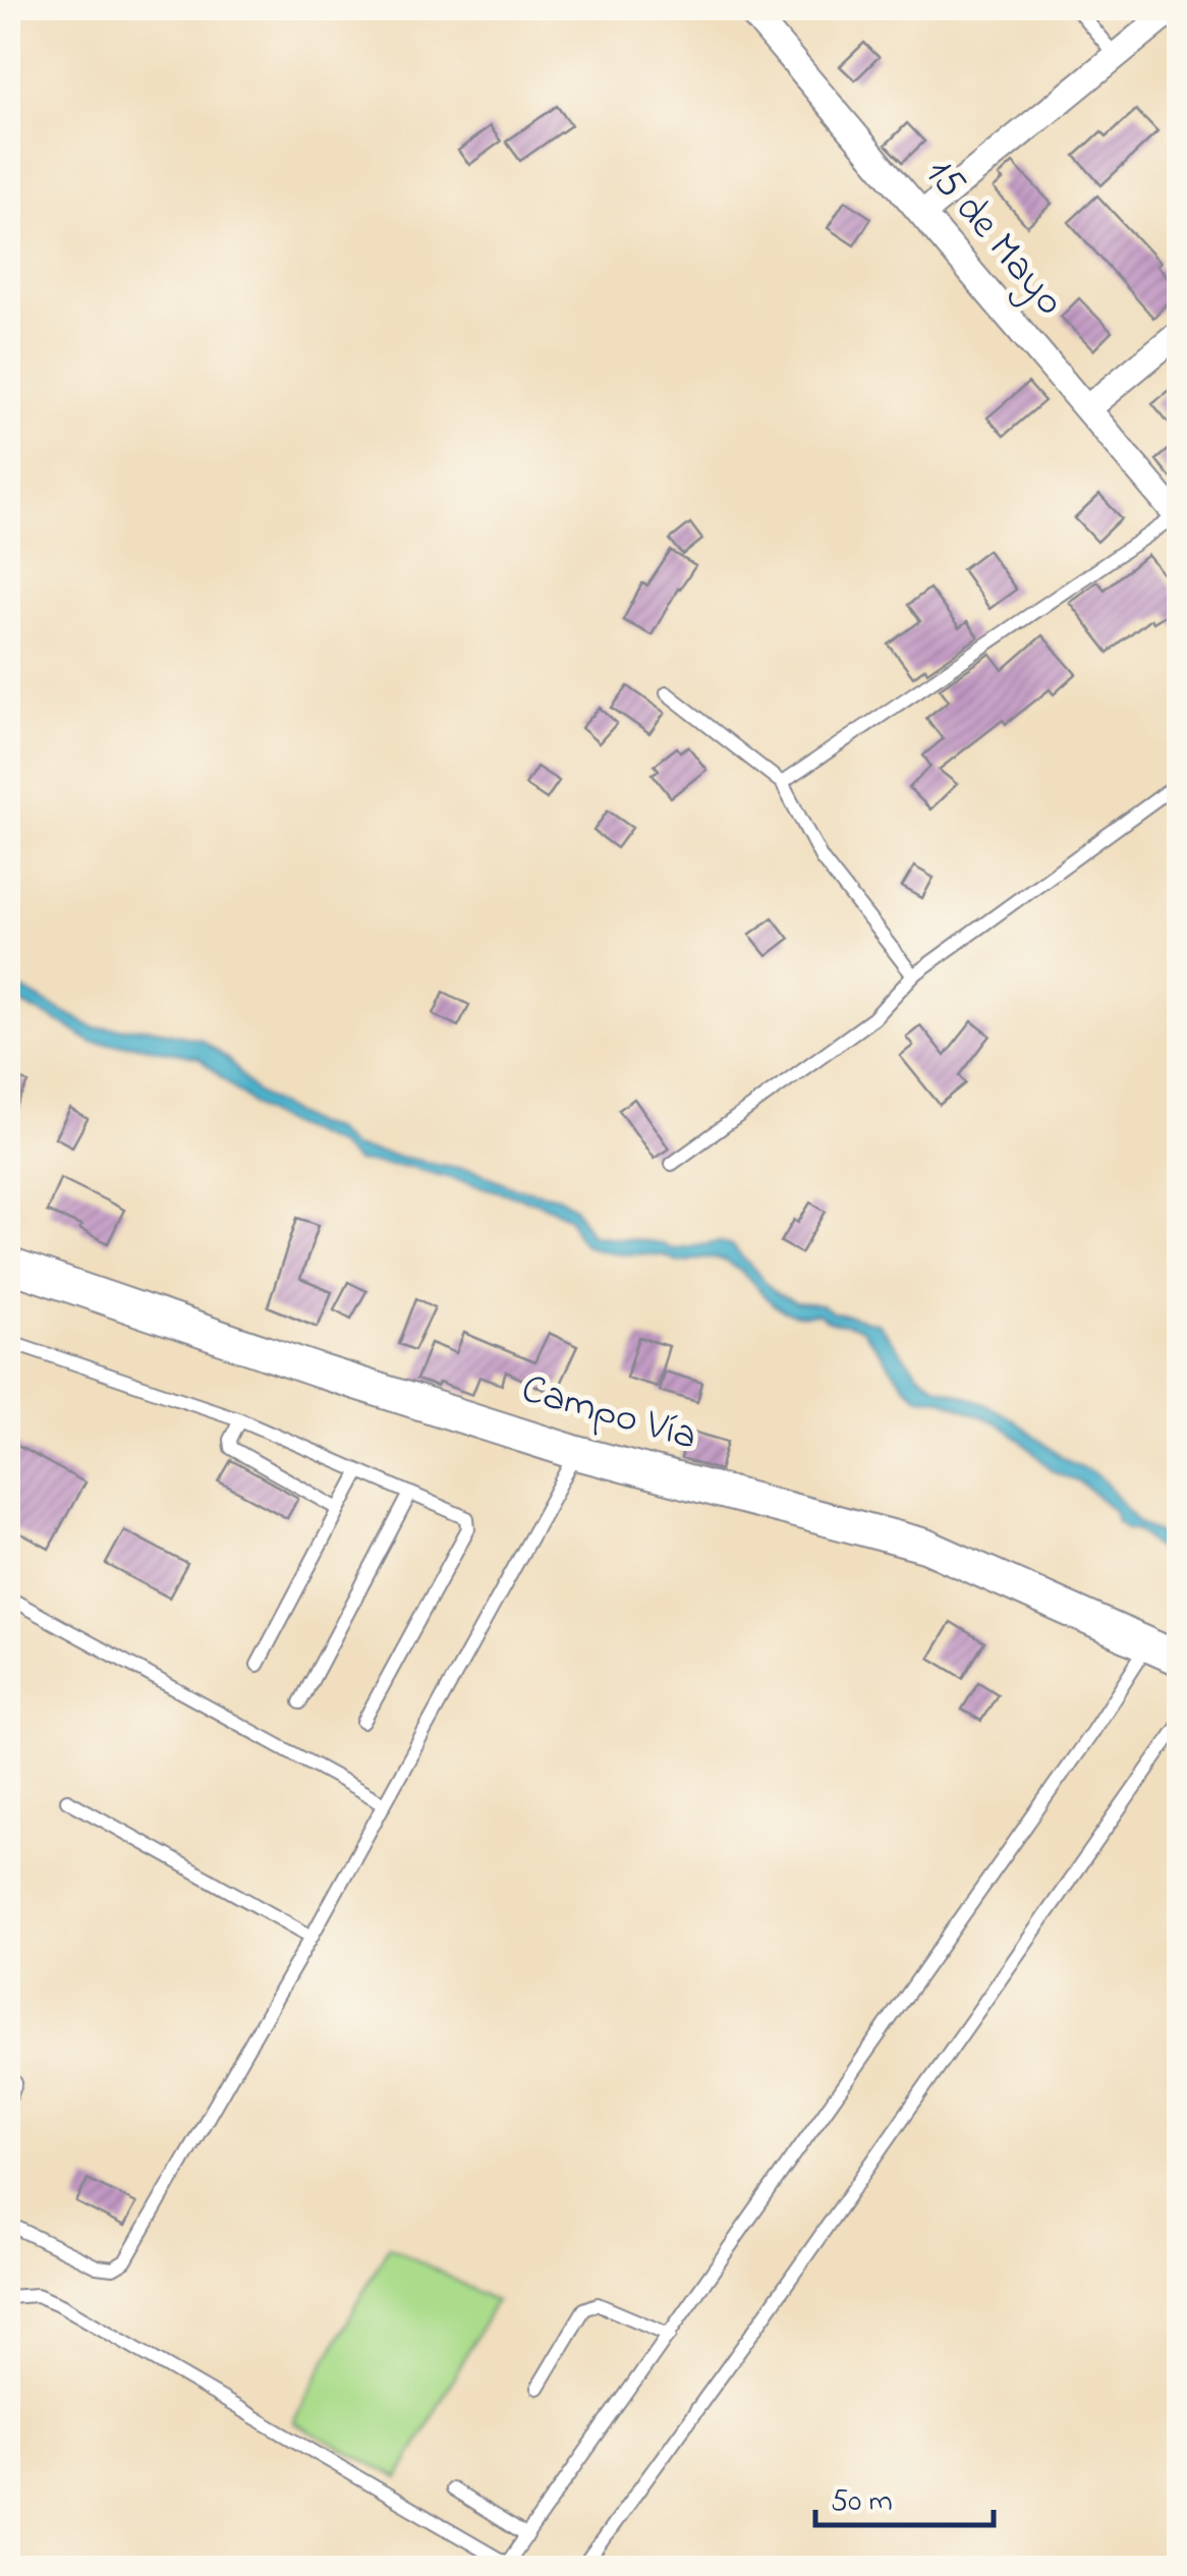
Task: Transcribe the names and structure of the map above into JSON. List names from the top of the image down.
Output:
{
  "streets": {
    "street": ["15 de Mayo", "Campo Vía"]
  },
  "scale_bar": "50 m"
}
